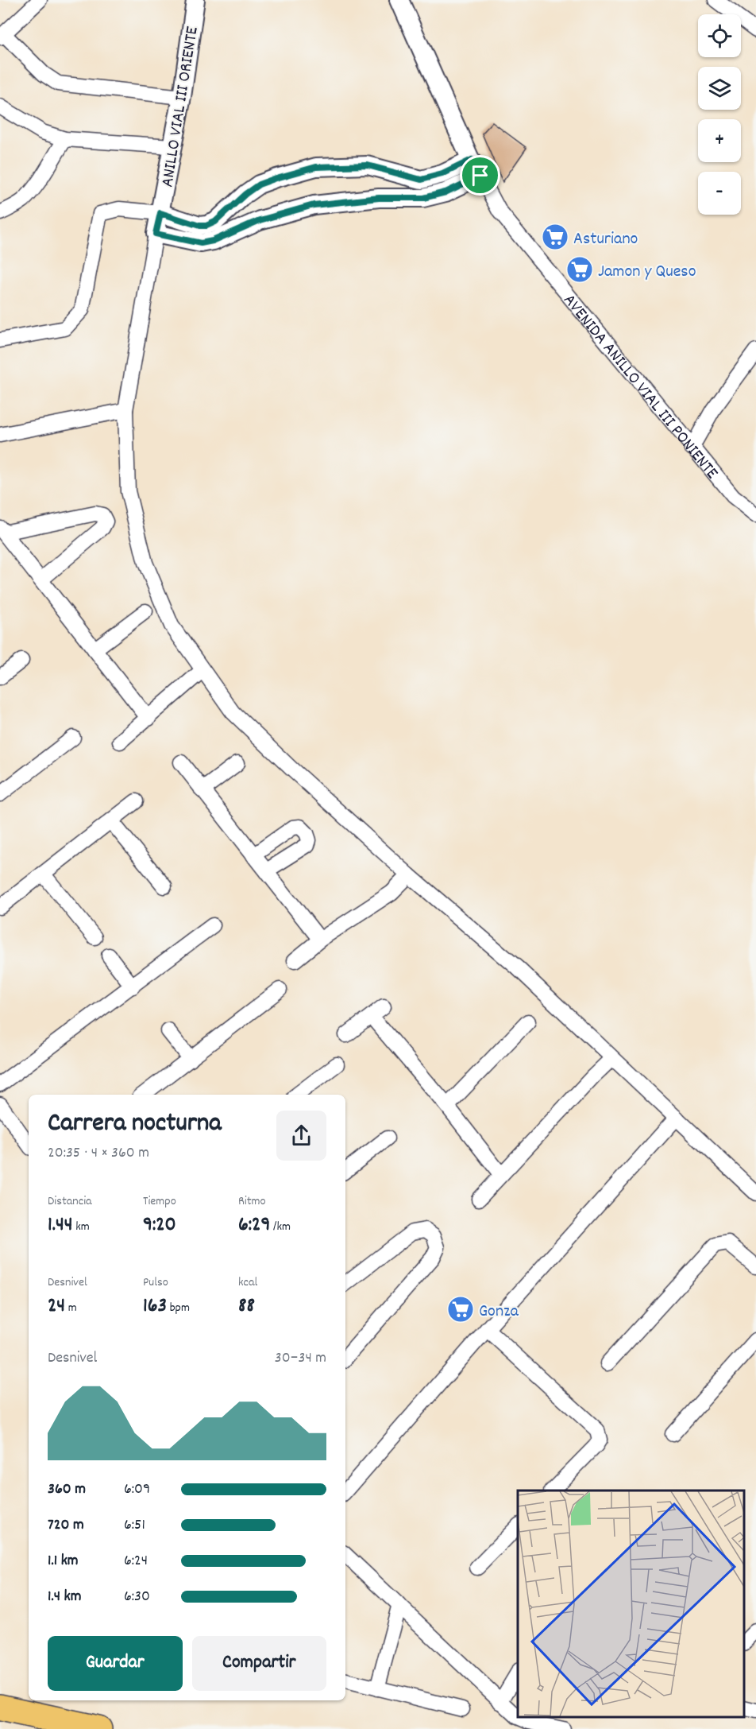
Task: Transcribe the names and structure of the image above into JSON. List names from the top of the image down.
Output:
{
  "streets": {
    "street": ["ANILLO VIAL III ORIENTE", "AVENIDA ANILLO VIAL III PONIENTE"]
  },
  "places": {
    "supermarket": ["Asturiano", "Jamon y Queso", "Gonza"]
  },
  "page": {
    "map_buttons": ["+", "−"],
    "heading": ["Carrera nocturna", "20:35 · 4 × 360 m"],
    "stats": [
      ["Distancia", "1.44 km"],
      ["Tiempo", "9:20"],
      ["Ritmo", "6:29 /km"],
      ["Desnivel", "24 m"],
      ["Pulso", "163 bpm"],
      ["kcal", "88"]
    ],
    "chart": ["Desnivel", "30–34 m"],
    "list": [
      {
        "name": "360 m",
        "note": "6:09"
      },
      {
        "name": "720 m",
        "note": "6:51"
      },
      {
        "name": "1.1 km",
        "note": "6:24"
      },
      {
        "name": "1.4 km",
        "note": "6:30"
      }
    ],
    "buttons": ["Guardar", "Compartir"]
  }
}
